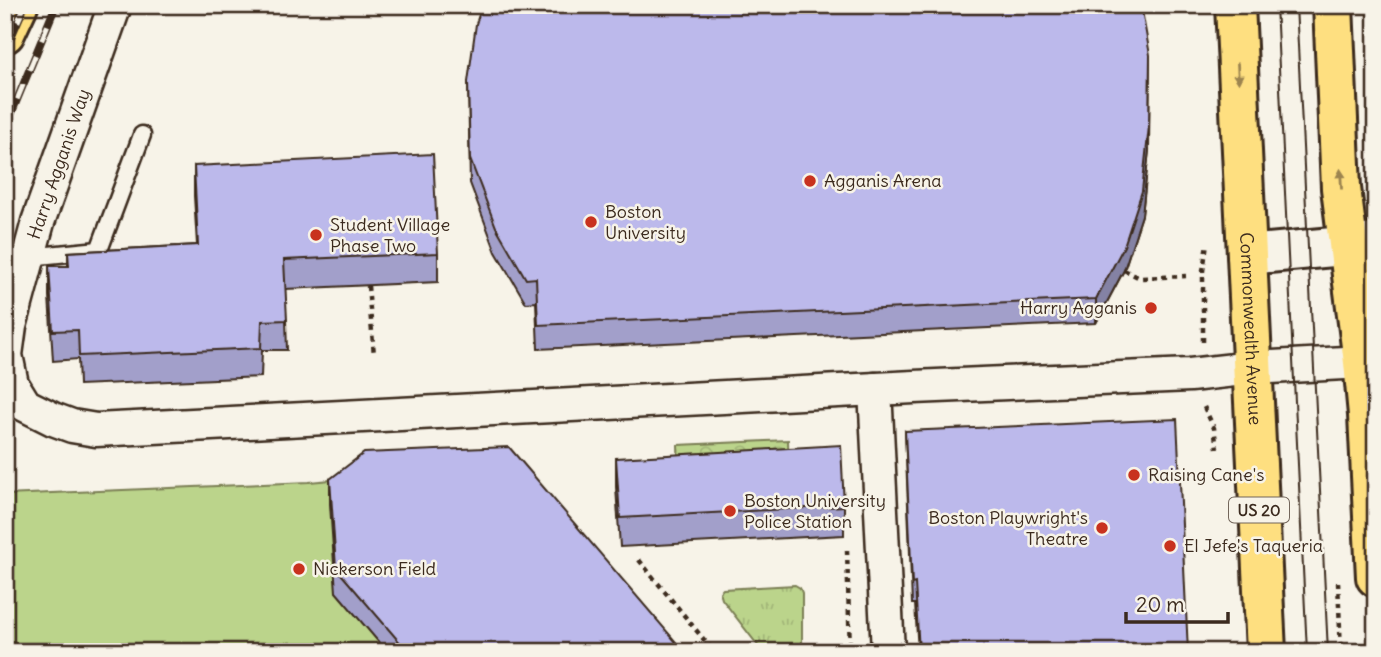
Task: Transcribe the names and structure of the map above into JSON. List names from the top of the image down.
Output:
{
  "streets": {
    "main road": ["Commonwealth Avenue", "US 20"],
    "street": ["Harry Agganis Way"]
  },
  "places": [
    "Agganis Arena",
    "Boston University",
    "Student Village Phase Two",
    "Harry Agganis",
    "Raising Cane's",
    "Boston University Police Station",
    "Boston Playwright's Theatre",
    "El Jefe's Taqueria",
    "Nickerson Field"
  ],
  "scale_bar": "20 m"
}
